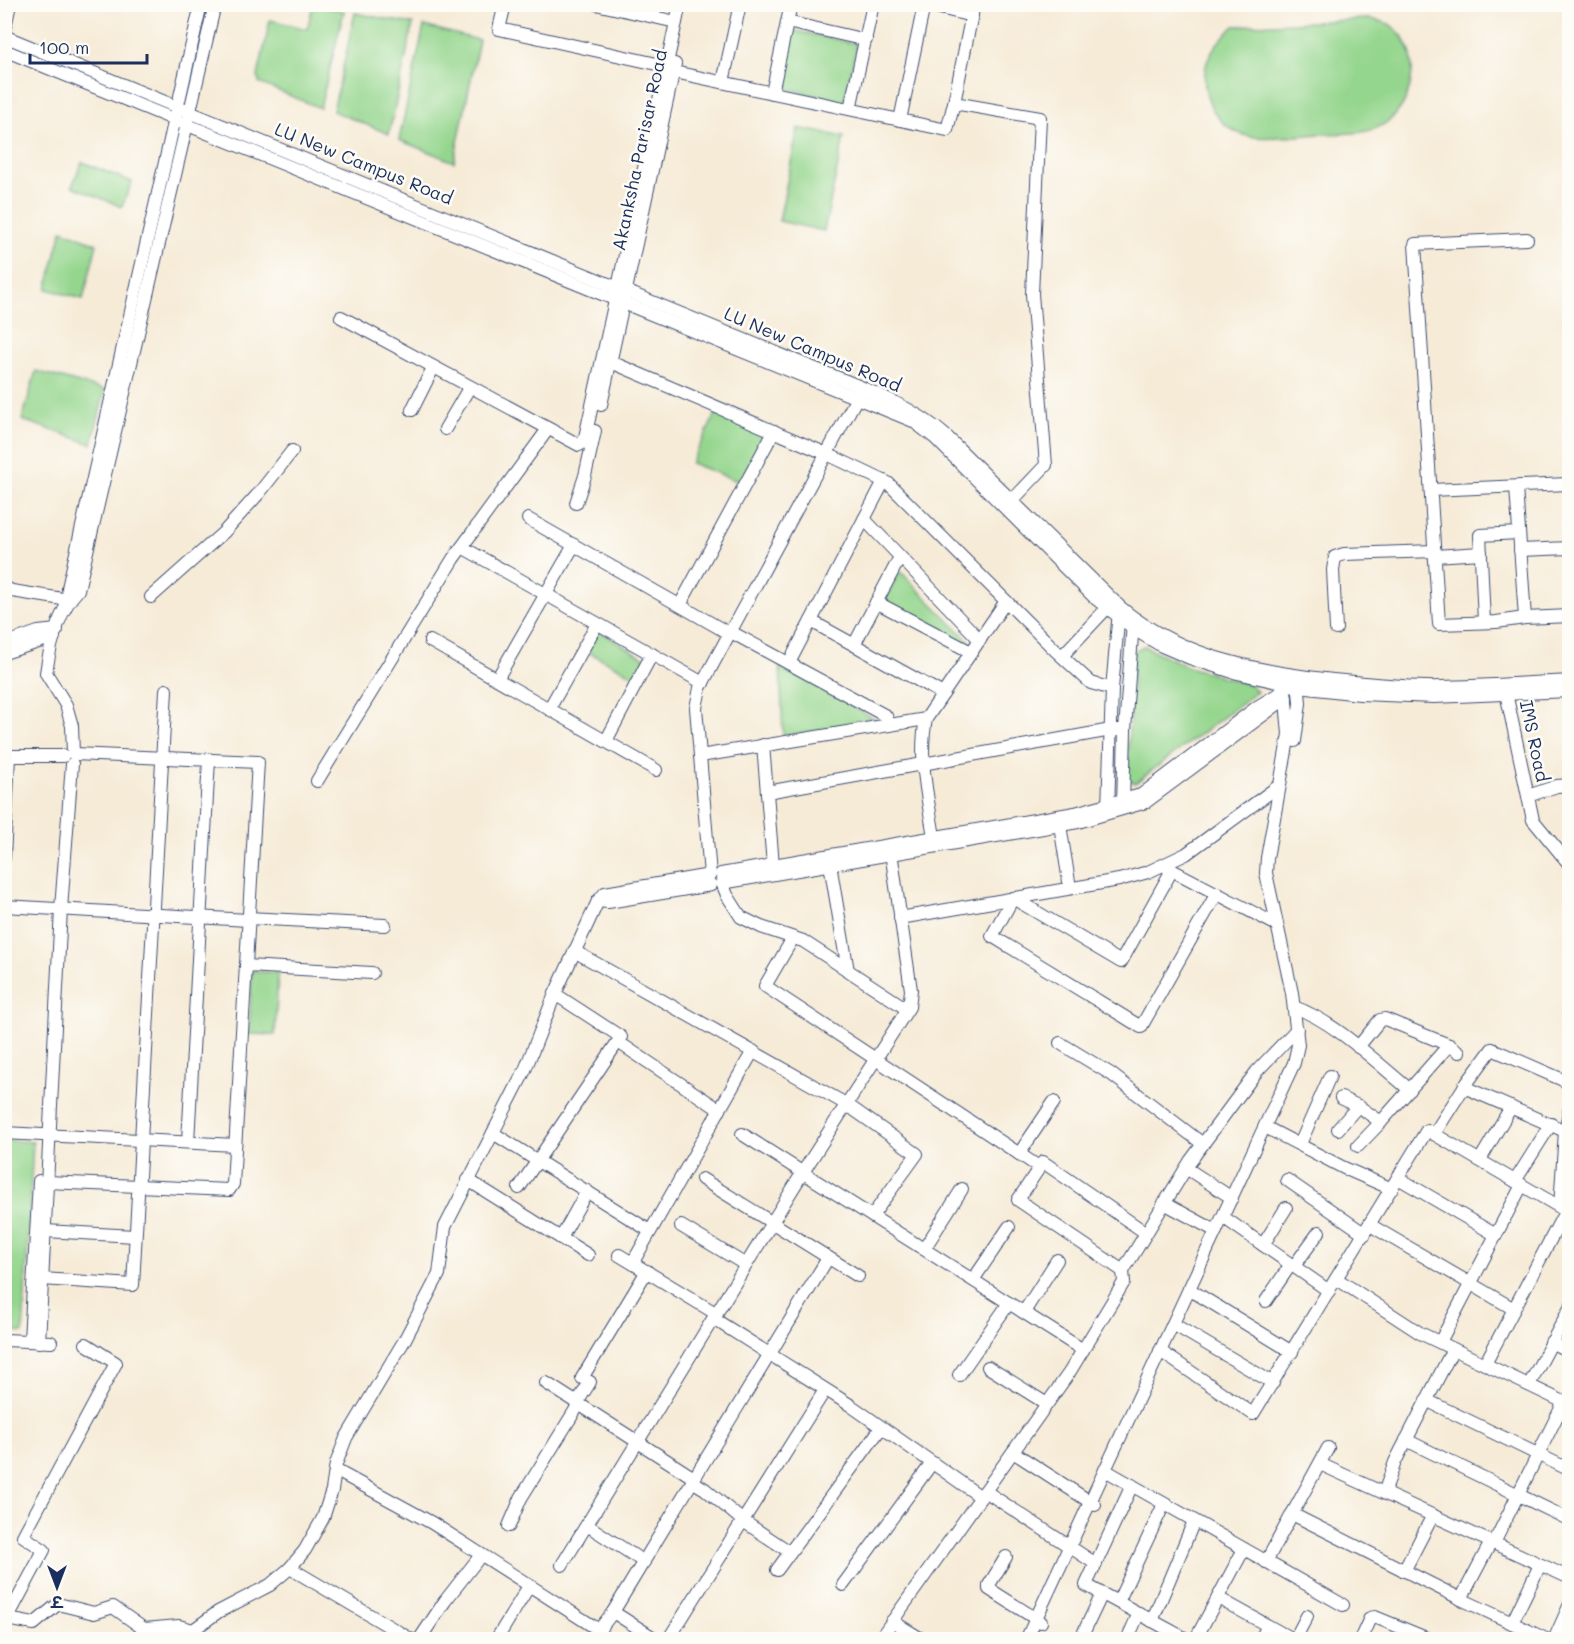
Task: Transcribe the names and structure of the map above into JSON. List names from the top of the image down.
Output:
{
  "streets": {
    "street": ["Akanksha Parisar Road", "LU New Campus Road", "IMS Road"]
  },
  "crossings": [
    ["Akanksha Parisar Road", "LU New Campus Road"],
    ["LU New Campus Road", "IMS Road"]
  ],
  "scale_bar": "100 m",
  "north": "bottom"
}
